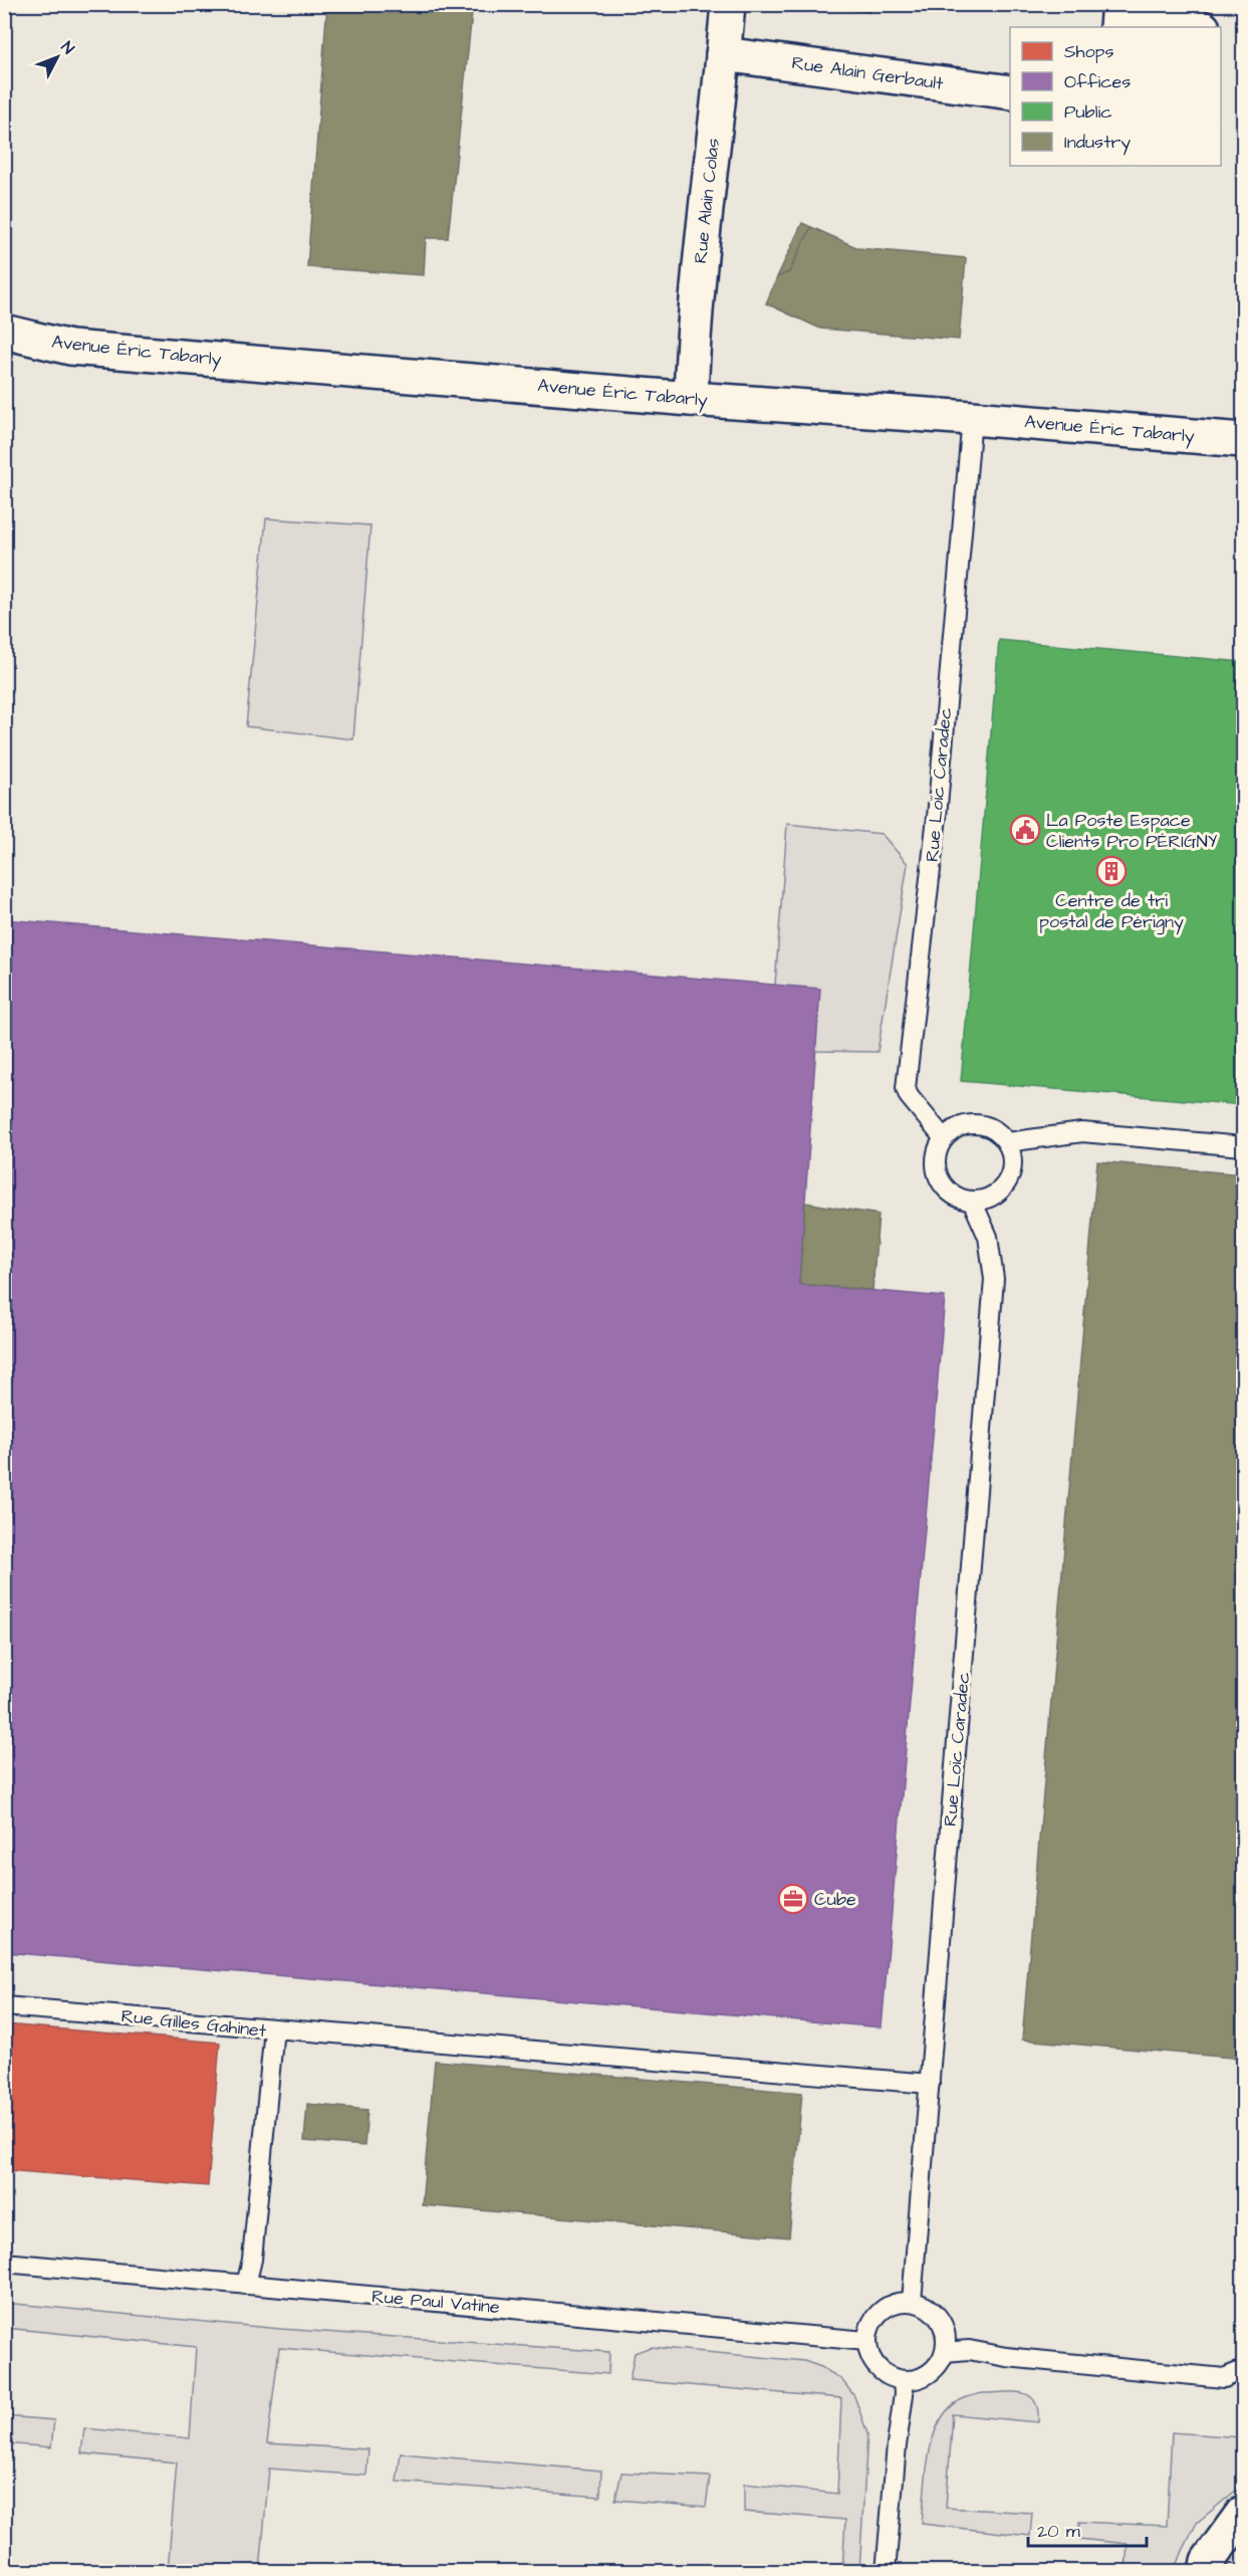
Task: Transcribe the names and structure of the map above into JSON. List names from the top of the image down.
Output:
{
  "streets": {
    "street": ["Rue Alain Gerbault", "Rue Alain Colas", "Avenue Éric Tabarly"],
    "lane": ["Rue Loïc Caradec", "Rue Gilles Gahinet", "Rue Paul Vatine"]
  },
  "crossings": [
    ["Rue Alain Gerbault", "Rue Alain Colas"],
    ["Rue Alain Colas", "Avenue Éric Tabarly"],
    ["Avenue Éric Tabarly", "Rue Loïc Caradec"],
    ["Rue Loïc Caradec", "Rue Paul Vatine"],
    ["Rue Gilles Gahinet", "Rue Paul Vatine"]
  ],
  "places": {
    "public building": ["La Poste Espace Clients Pro PÉRIGNY"],
    "building": ["Centre de tri postal de Périgny"],
    "office": ["Cube"]
  },
  "legend": [
    "Shops",
    "Offices",
    "Public",
    "Industry"
  ],
  "scale_bar": "20 m",
  "north": "top right"
}
